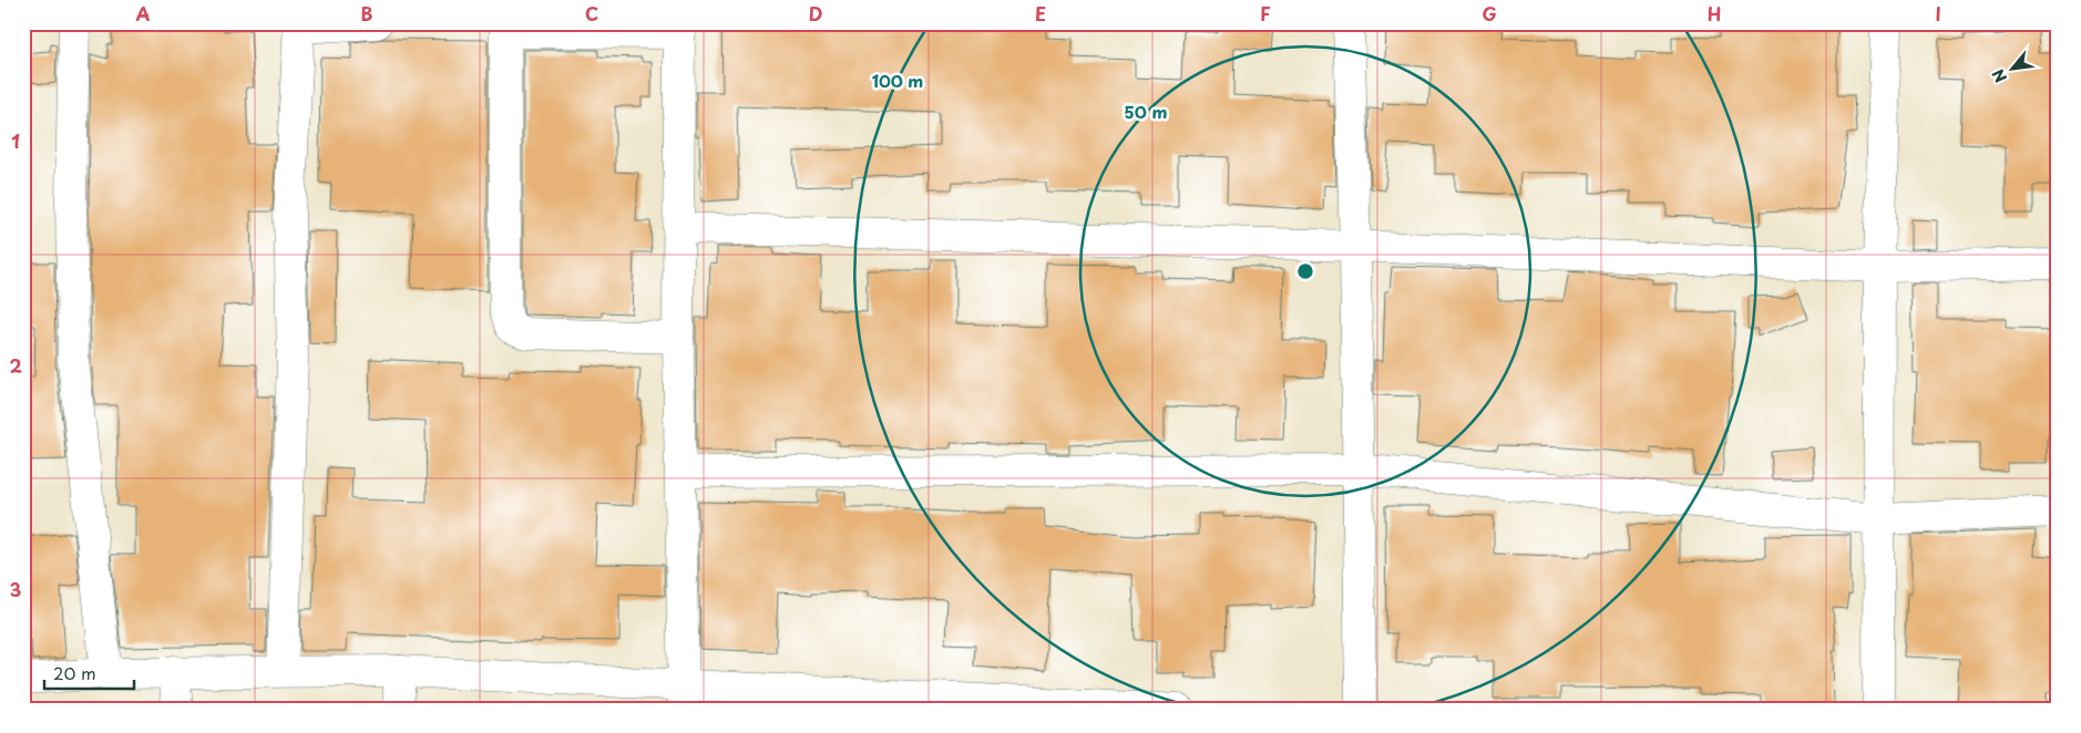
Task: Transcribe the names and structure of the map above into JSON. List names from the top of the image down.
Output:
{
  "scale_bar": "20 m",
  "north": "bottom left",
  "grid": {
    "columns": [
      "A",
      "B",
      "C",
      "D",
      "E",
      "F",
      "G",
      "H",
      "I"
    ],
    "rows": ["1", "2", "3"]
  },
  "rings": ["100 m", "50 m"]
}
